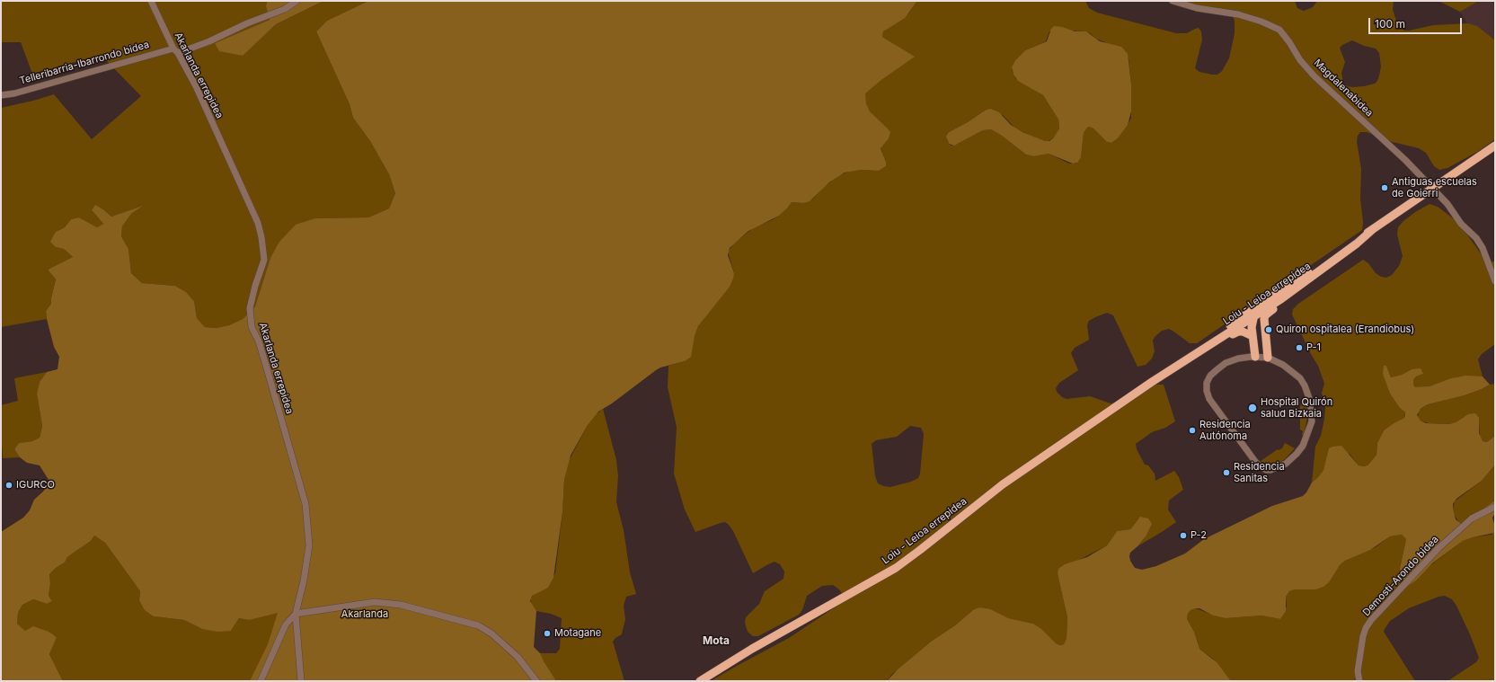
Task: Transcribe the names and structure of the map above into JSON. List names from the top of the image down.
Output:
{
  "streets": {
    "main road": ["Loiu - Leioa errepidea"],
    "street": [
      "Telleribarria-Ibarrondo bidea",
      "Akarlanda errepidea",
      "Magdalenabidea",
      "Demosti-Arondo bidea"
    ]
  },
  "crossings": [
    ["Telleribarria-Ibarrondo bidea", "Akarlanda errepidea"],
    ["Magdalenabidea", "Loiu - Leioa errepidea"]
  ],
  "districts": ["Mota"],
  "parks": ["Akarlanda"],
  "places": [
    "Antiguas escuelas de Goierri",
    "Quiron ospitalea (Erandiobus)",
    "P-1",
    "Hospital Quirón salud Bizkaia",
    "Residencia Autónoma",
    "Residencia Sanitas",
    "IGURCO",
    "P-2",
    "Motagane"
  ],
  "scale_bar": "100 m"
}
